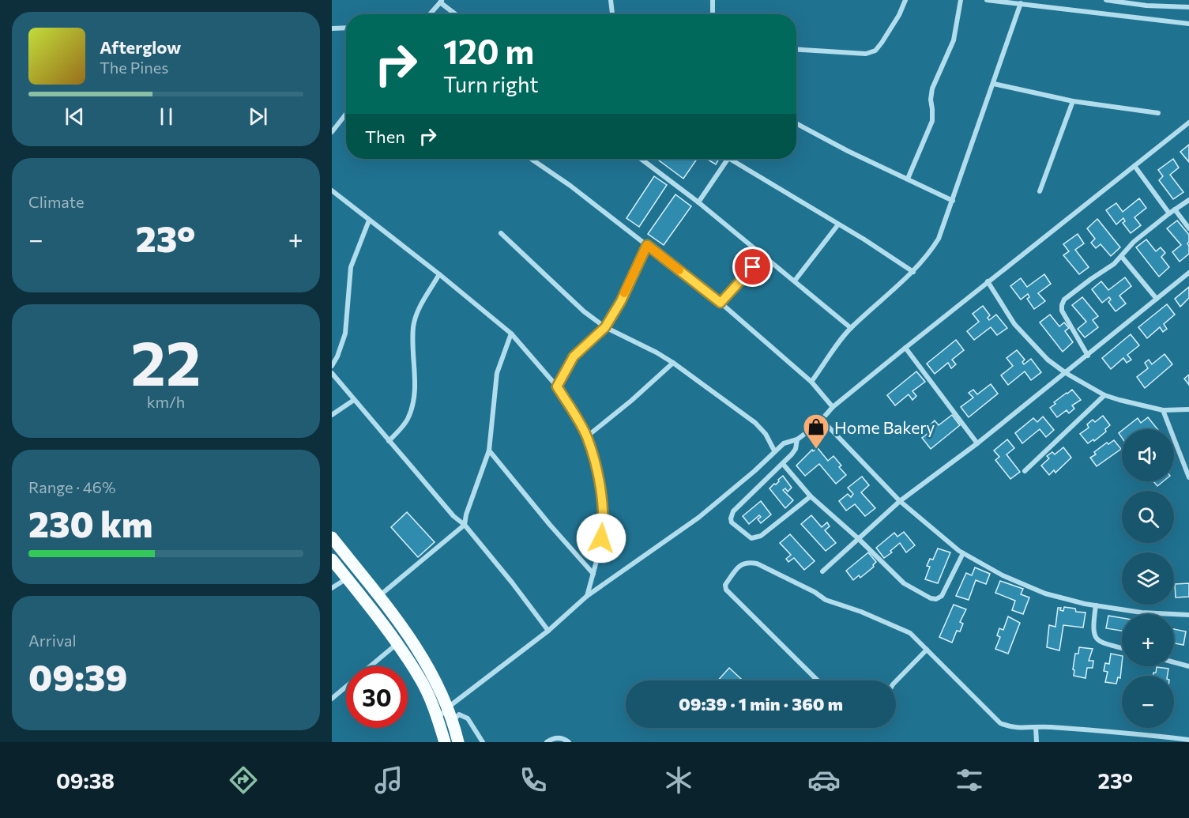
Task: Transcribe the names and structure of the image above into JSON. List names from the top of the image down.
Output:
{
  "places": {
    "shop": ["Home Bakery"]
  },
  "page": {
    "turn": ["120 m", "Turn right"],
    "song": ["Afterglow", "The Pines"],
    "then": "Then",
    "tile": [
      "Climate",
      ["22", "km/h"],
      ["Range · 46%", "230 km"],
      ["Arrival", "09:39"]
    ],
    "heat": ["−", "23°", "+"],
    "map_buttons": ["+", "−"],
    "limit": "30",
    "trip": "09:39 · 1 min · 360 m",
    "tabs": ["09:38", "23°"]
  }
}
